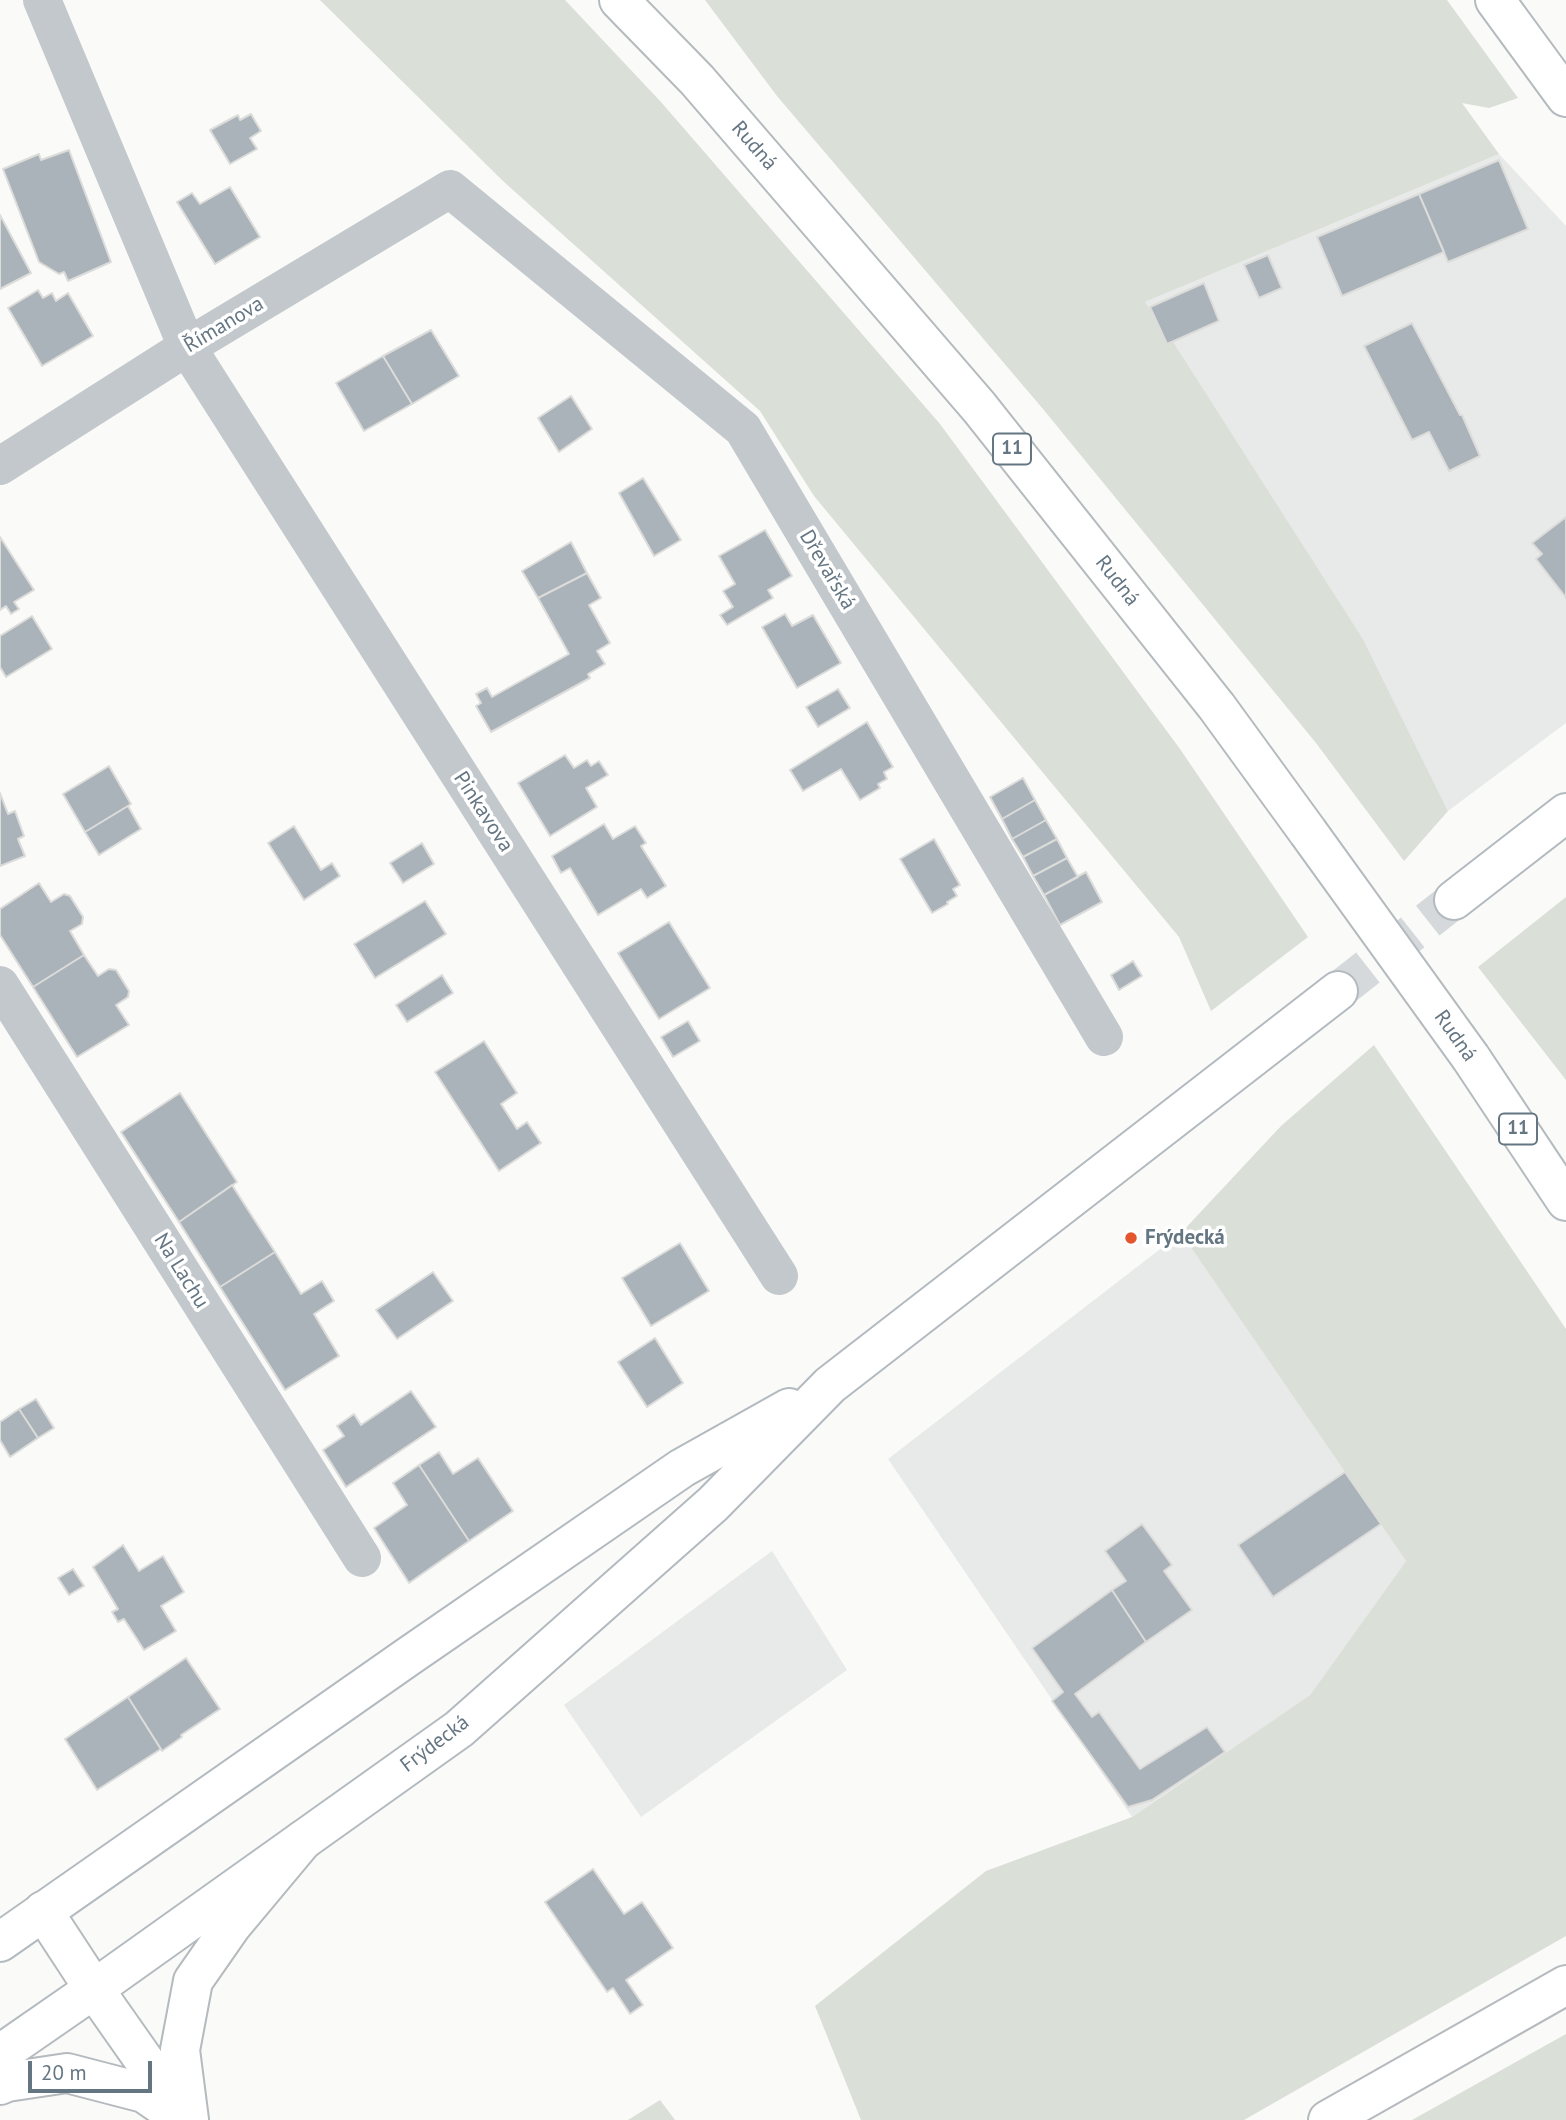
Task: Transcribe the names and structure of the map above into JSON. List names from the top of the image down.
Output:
{
  "streets": {
    "main road": ["Rudná", "11", "Frýdecká"],
    "street": [
      "Římanova",
      "Dřevařská",
      "Pinkavova",
      "Na Lachu"
    ]
  },
  "crossings": [
    ["Římanova", "Dřevařská"],
    ["Římanova", "Pinkavova"]
  ],
  "places": ["Frýdecká"],
  "scale_bar": "20 m"
}
